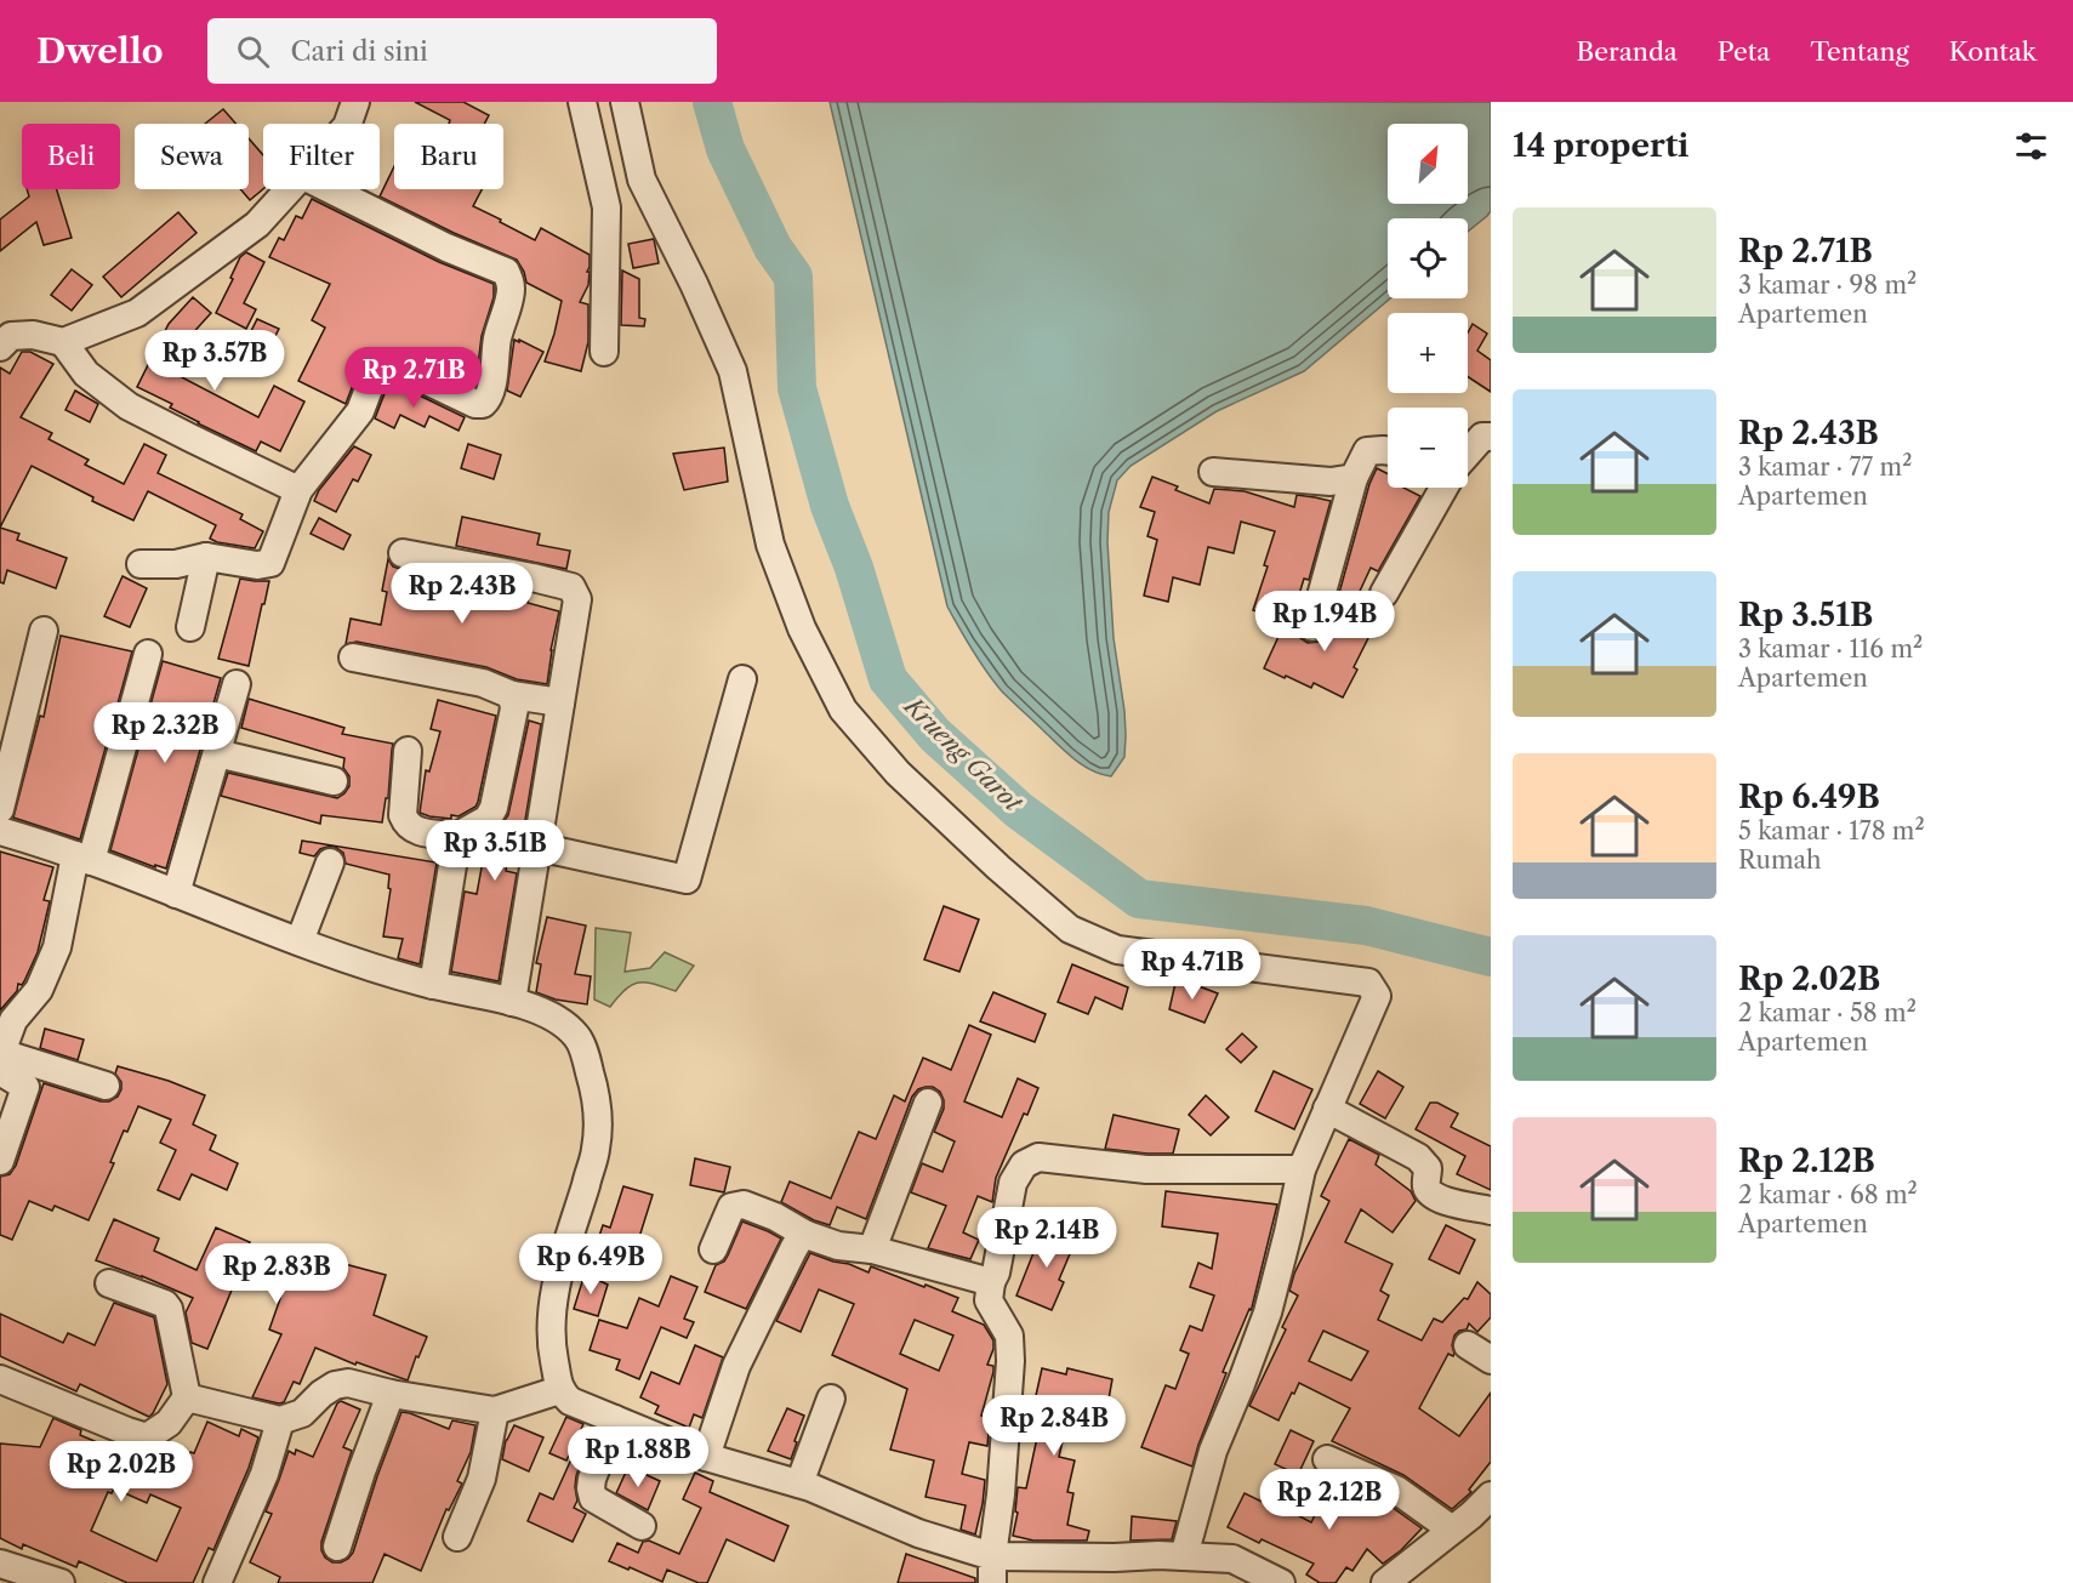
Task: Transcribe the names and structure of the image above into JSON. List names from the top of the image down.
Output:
{
  "water": ["Krueng Garot"],
  "north": "top right",
  "page": {
    "header": "Dwello",
    "search": "Cari di sini",
    "nav": [
      "Beranda",
      "Peta",
      "Tentang",
      "Kontak"
    ],
    "heading": "14 properti",
    "map_buttons": ["+", "−"],
    "chip": [
      "Beli",
      "Sewa",
      "Filter",
      "Baru"
    ],
    "list": [
      {
        "name": "Rp 2.71B",
        "note": "3 kamar · 98 m² · Apartemen"
      },
      {
        "name": "Rp 2.43B",
        "note": "3 kamar · 77 m² · Apartemen"
      },
      {
        "name": "Rp 3.51B",
        "note": "3 kamar · 116 m² · Apartemen"
      },
      {
        "name": "Rp 6.49B",
        "note": "5 kamar · 178 m² · Rumah"
      },
      {
        "name": "Rp 2.02B",
        "note": "2 kamar · 58 m² · Apartemen"
      },
      {
        "name": "Rp 2.12B",
        "note": "2 kamar · 68 m² · Apartemen"
      }
    ],
    "price": [
      "Rp 3.57B",
      "Rp 2.71B",
      "Rp 2.43B",
      "Rp 1.94B",
      "Rp 2.32B",
      "Rp 3.51B",
      "Rp 4.71B",
      "Rp 2.14B",
      "Rp 6.49B",
      "Rp 2.83B",
      "Rp 2.84B",
      "Rp 1.88B",
      "Rp 2.02B",
      "Rp 2.12B"
    ]
  }
}
